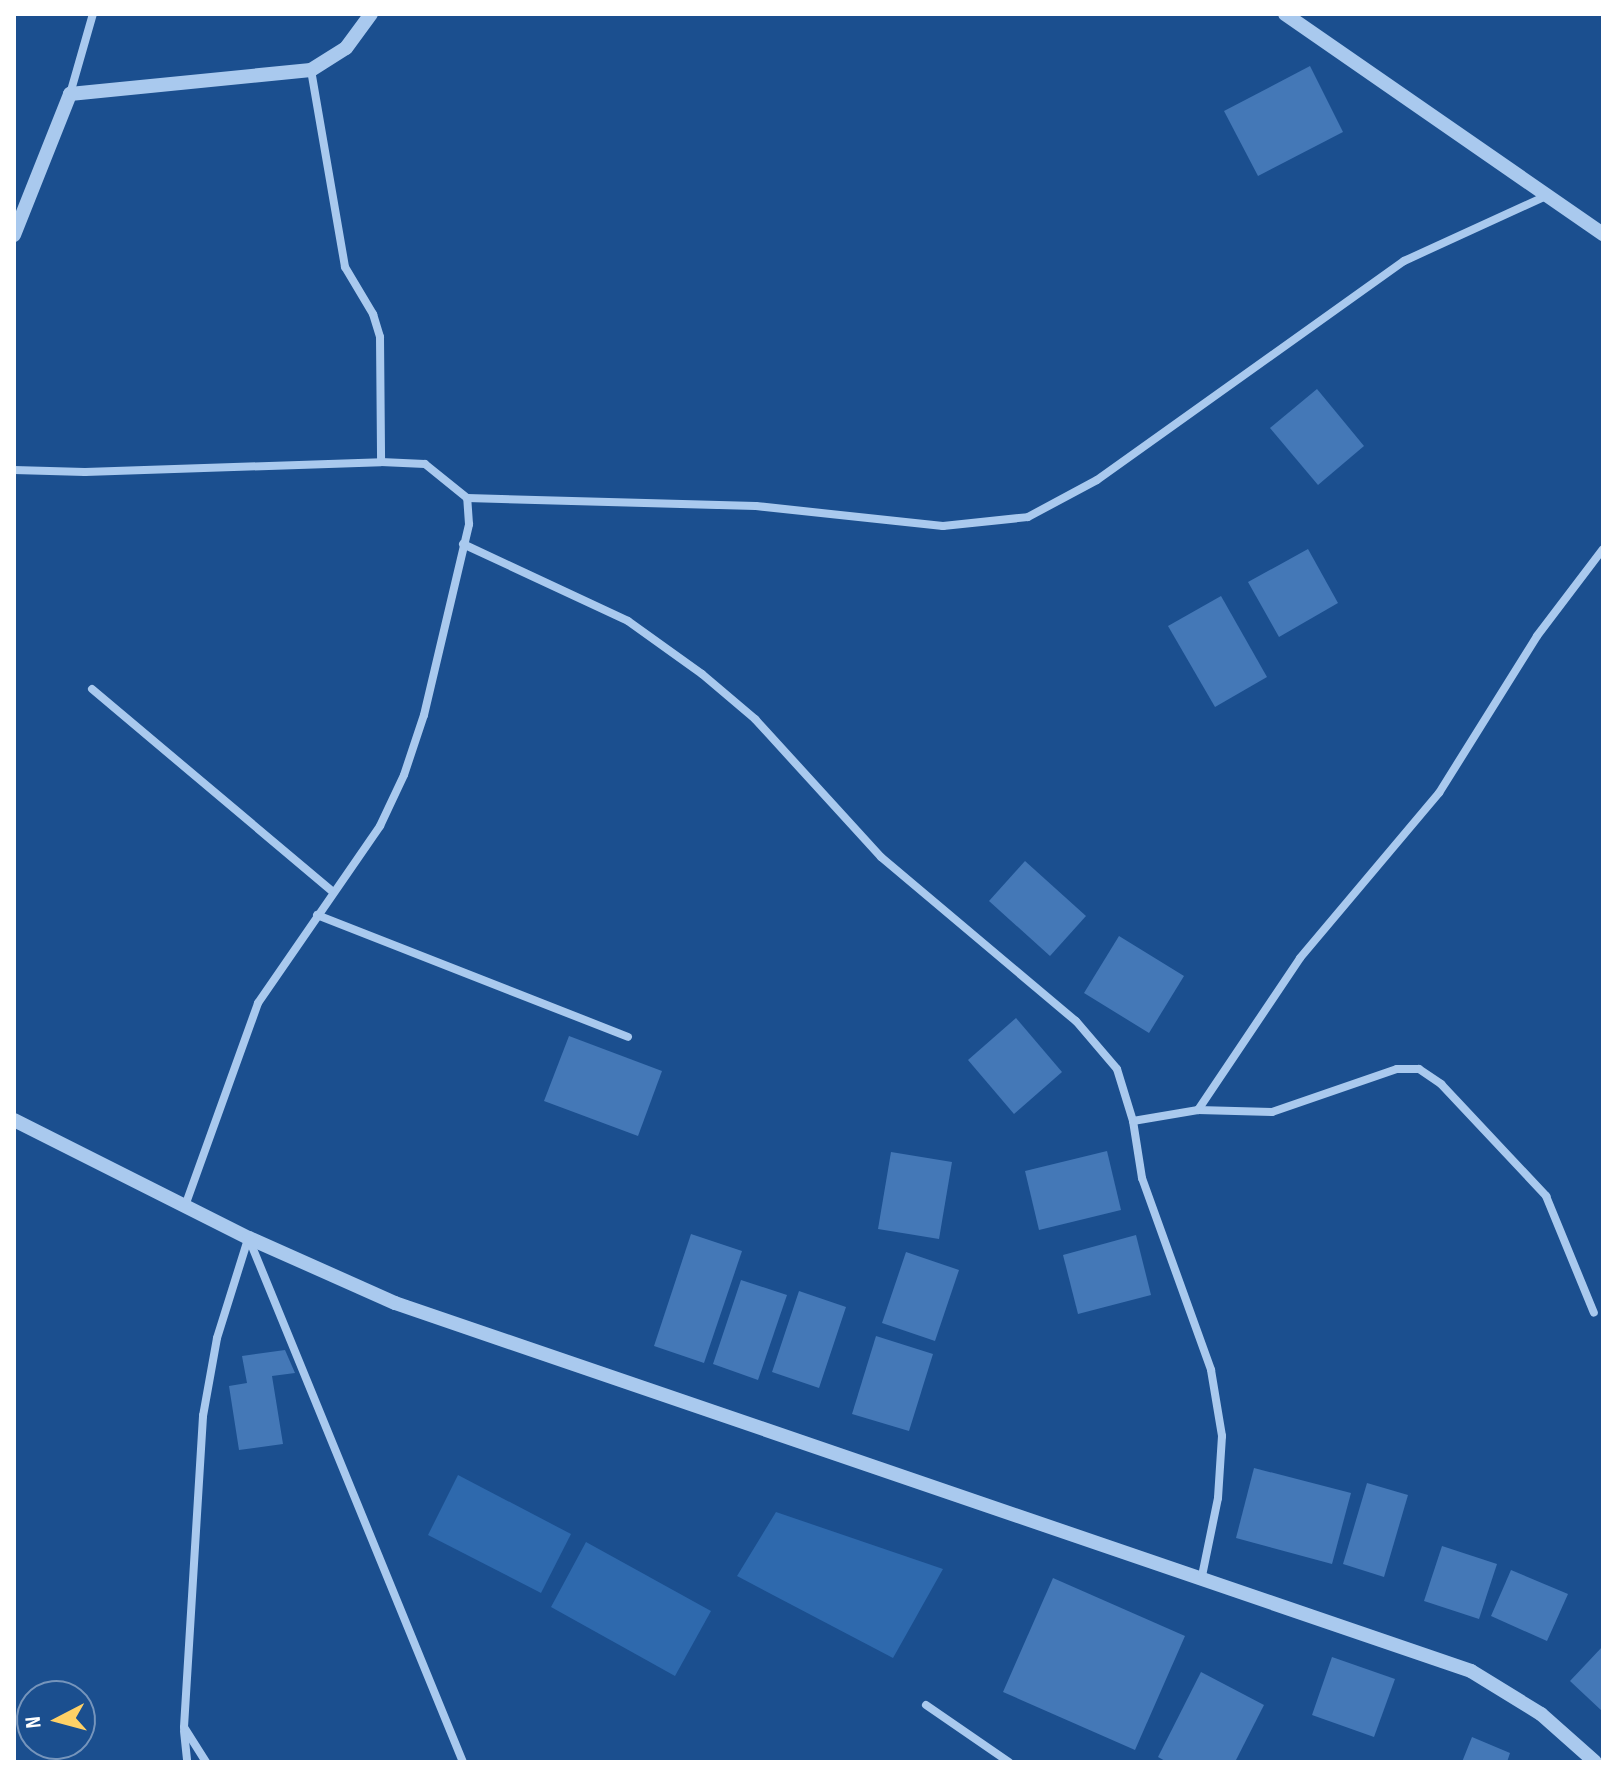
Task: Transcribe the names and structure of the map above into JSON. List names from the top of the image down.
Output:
{
  "north": "left"
}
